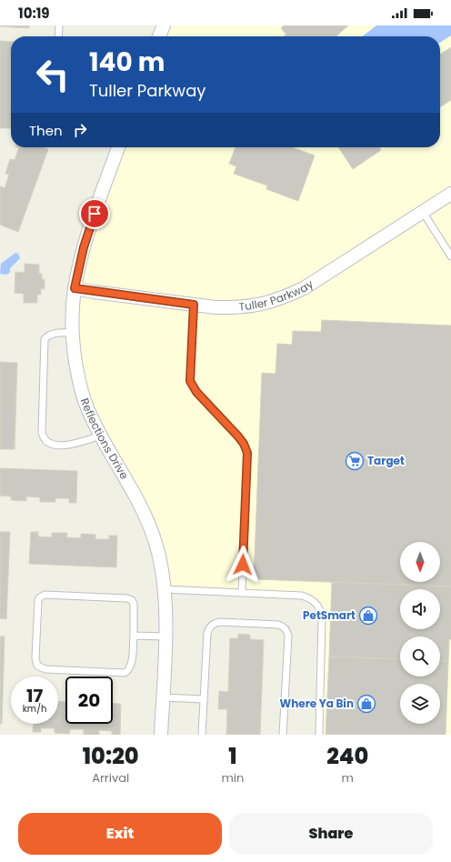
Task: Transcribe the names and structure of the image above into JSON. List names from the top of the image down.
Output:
{
  "streets": {
    "street": ["Tuller Parkway", "Reflections Drive"]
  },
  "crossings": [
    ["Tuller Parkway", "Reflections Drive"]
  ],
  "places": {
    "supermarket": ["Target"],
    "shop": ["PetSmart", "Where Ya Bin"]
  },
  "north": "bottom",
  "page": {
    "status": "10:19",
    "turn": ["140 m", "Tuller Parkway"],
    "then": "Then",
    "speed": "17 km/h",
    "limit": "20",
    "eta": [
      "10:20",
      "Arrival",
      "1",
      "min",
      "240",
      "m"
    ],
    "buttons": ["Exit", "Share"]
  }
}
